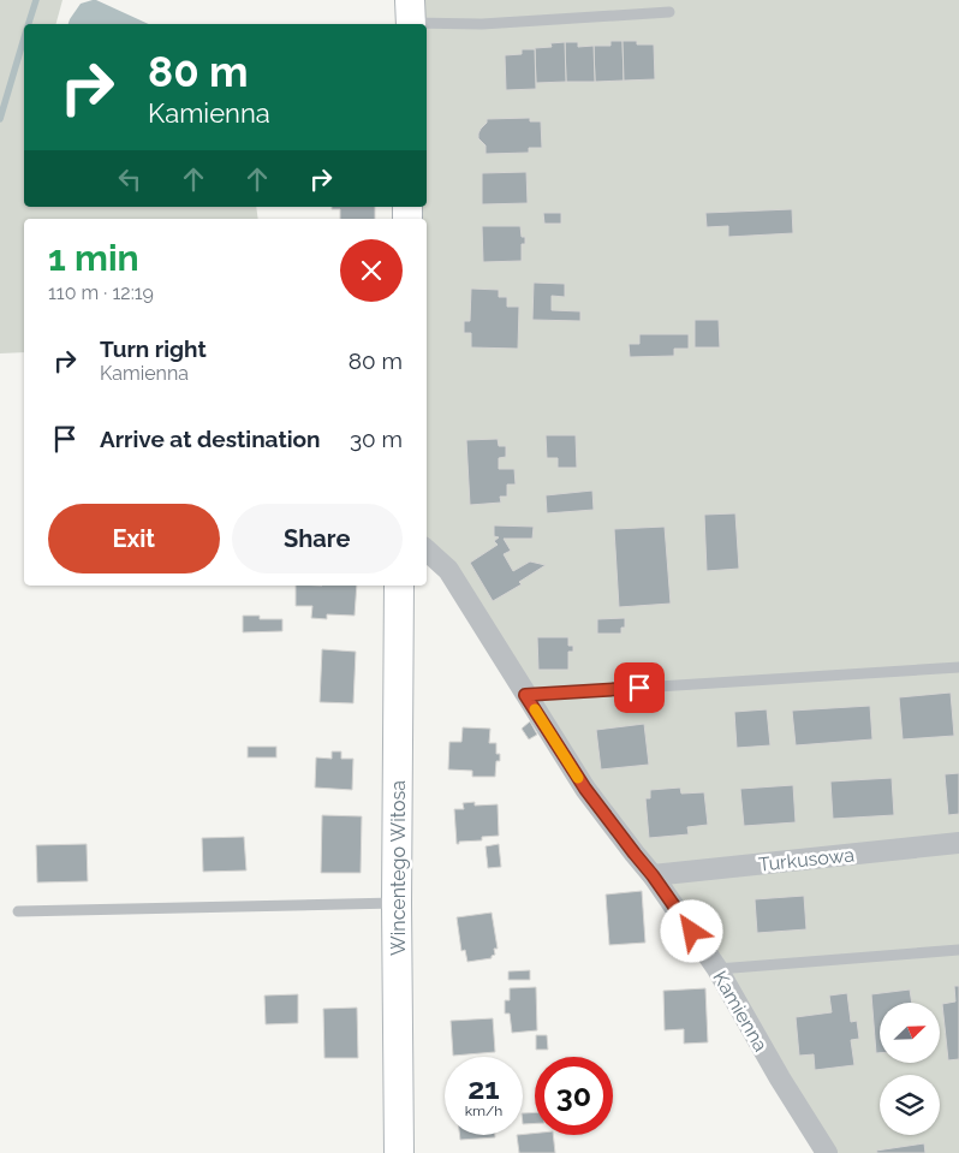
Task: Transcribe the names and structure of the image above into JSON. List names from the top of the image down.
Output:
{
  "streets": {
    "street": ["Turkusowa", "Wincentego Witosa", "Kamienna"]
  },
  "crossings": [
    ["Turkusowa", "Kamienna"]
  ],
  "north": "top right",
  "page": {
    "turn": ["80 m", "Kamienna"],
    "heading": ["1 min", "110 m · 12:19"],
    "list": [
      {
        "name": "Turn right",
        "note": "Kamienna",
        "value": "80 m"
      },
      {
        "name": "Arrive at destination",
        "value": "30 m"
      }
    ],
    "buttons": ["Exit", "Share"],
    "speed": "21 km/h",
    "limit": "30"
  }
}
